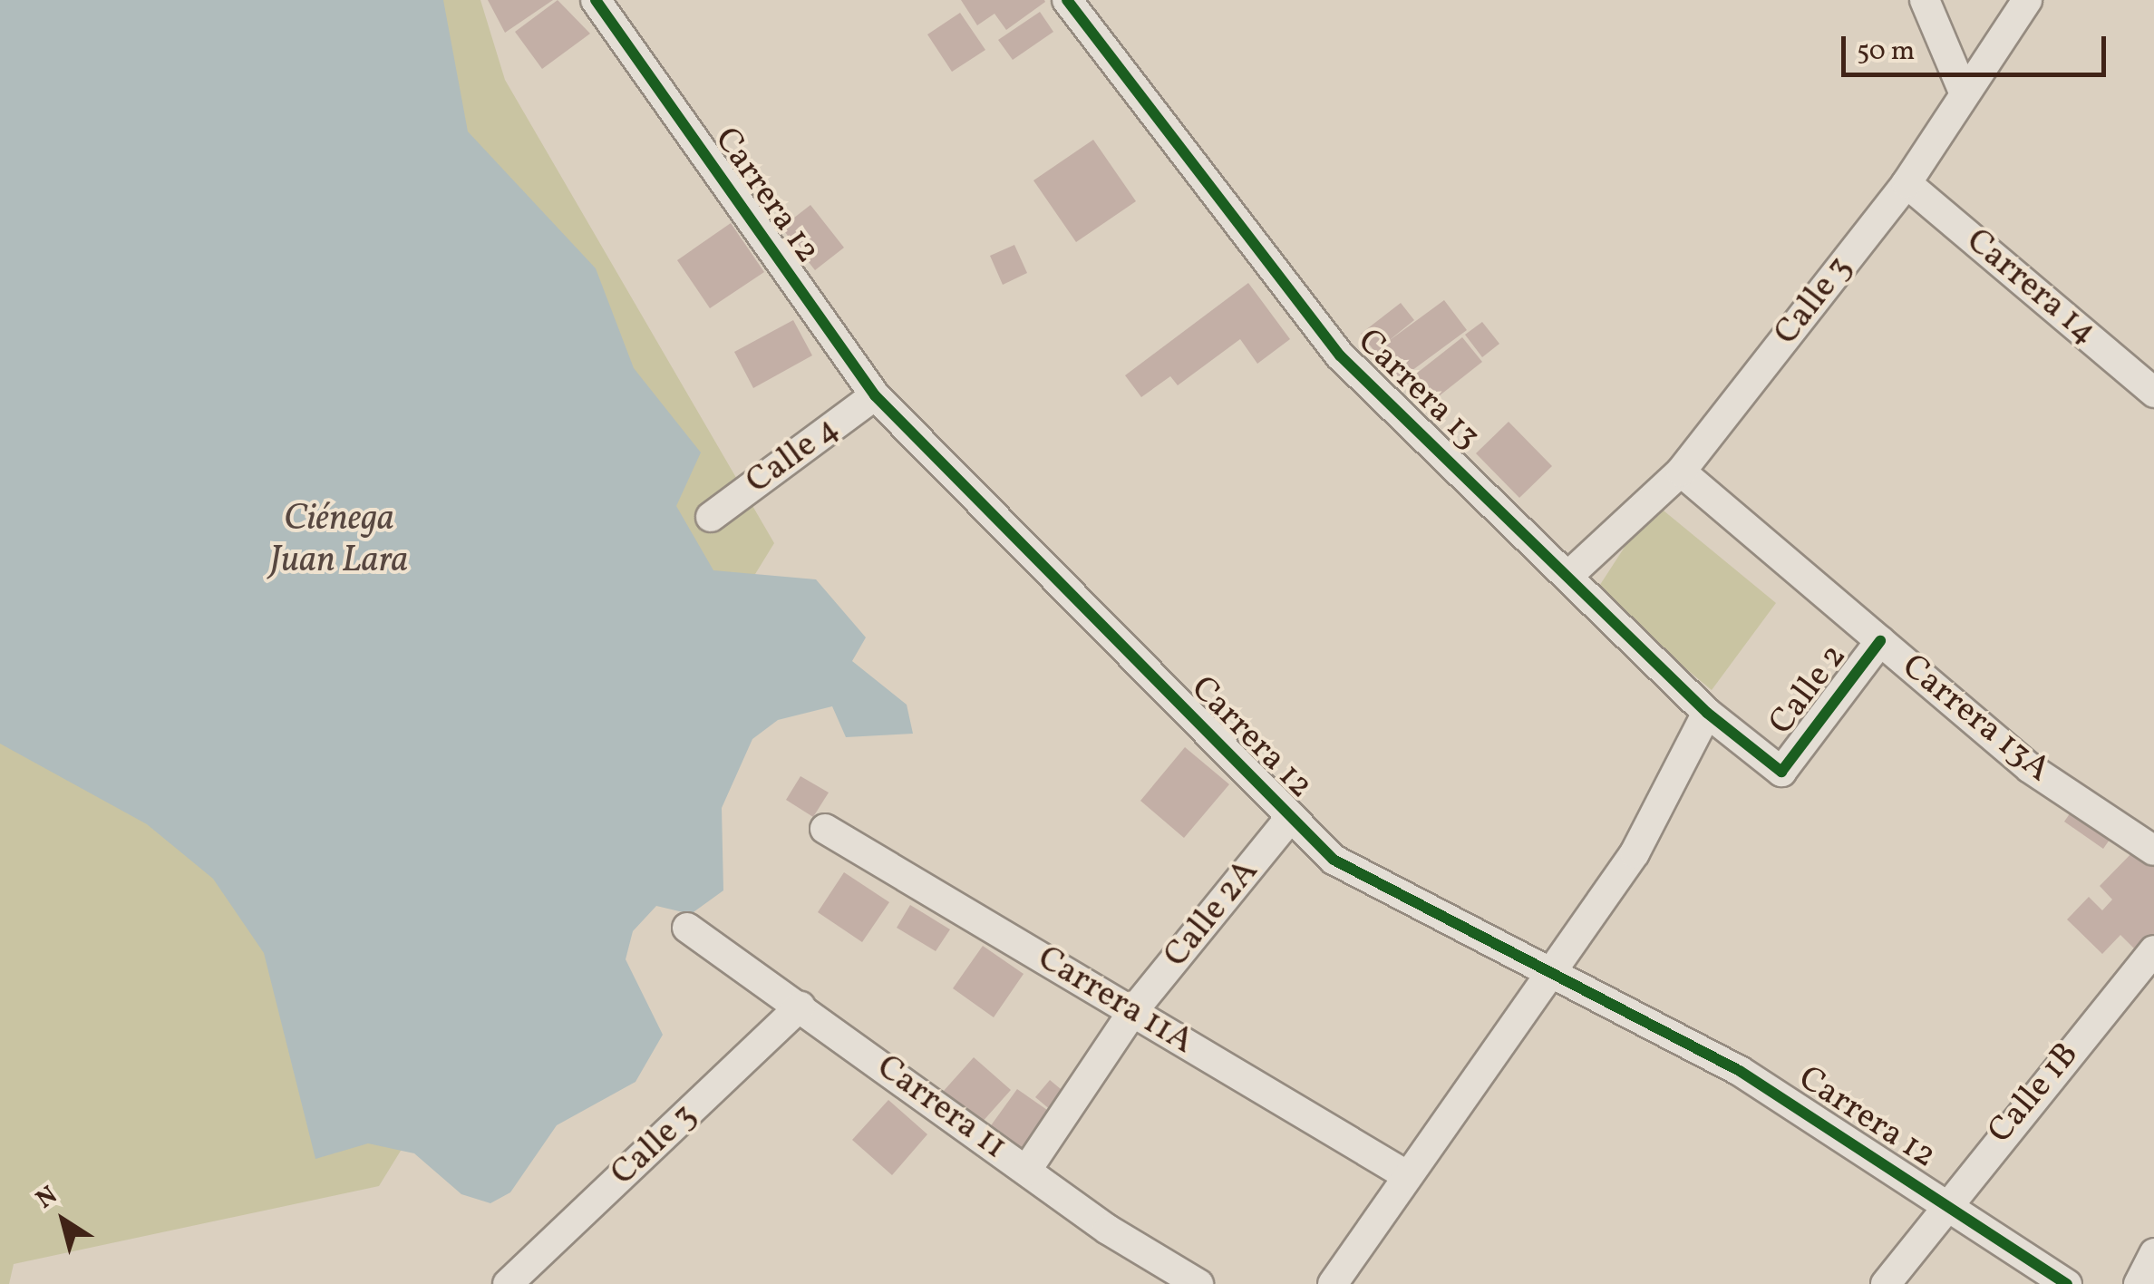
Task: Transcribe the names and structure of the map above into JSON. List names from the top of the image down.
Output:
{
  "streets": {
    "street": [
      "Carrera 12",
      "Carrera 14",
      "Calle 3",
      "Carrera 13",
      "Calle 4",
      "Calle 2",
      "Carrera 13A",
      "Calle 2A",
      "Carrera 11A",
      "Calle 1B",
      "Carrera 11"
    ]
  },
  "crossings": [
    ["Carrera 12", "Calle 4"],
    ["Carrera 12", "Calle 2A"],
    ["Carrera 12", "Calle 1B"],
    ["Carrera 14", "Calle 3"],
    ["Calle 3", "Carrera 13"],
    ["Calle 3", "Carrera 13A"],
    ["Calle 3", "Carrera 11"],
    ["Carrera 13", "Calle 2"],
    ["Calle 2", "Carrera 13A"],
    ["Calle 2A", "Carrera 11A"],
    ["Calle 2A", "Carrera 11"]
  ],
  "water": ["Ciénega Juan Lara"],
  "scale_bar": "50 m",
  "north": "top left"
}
